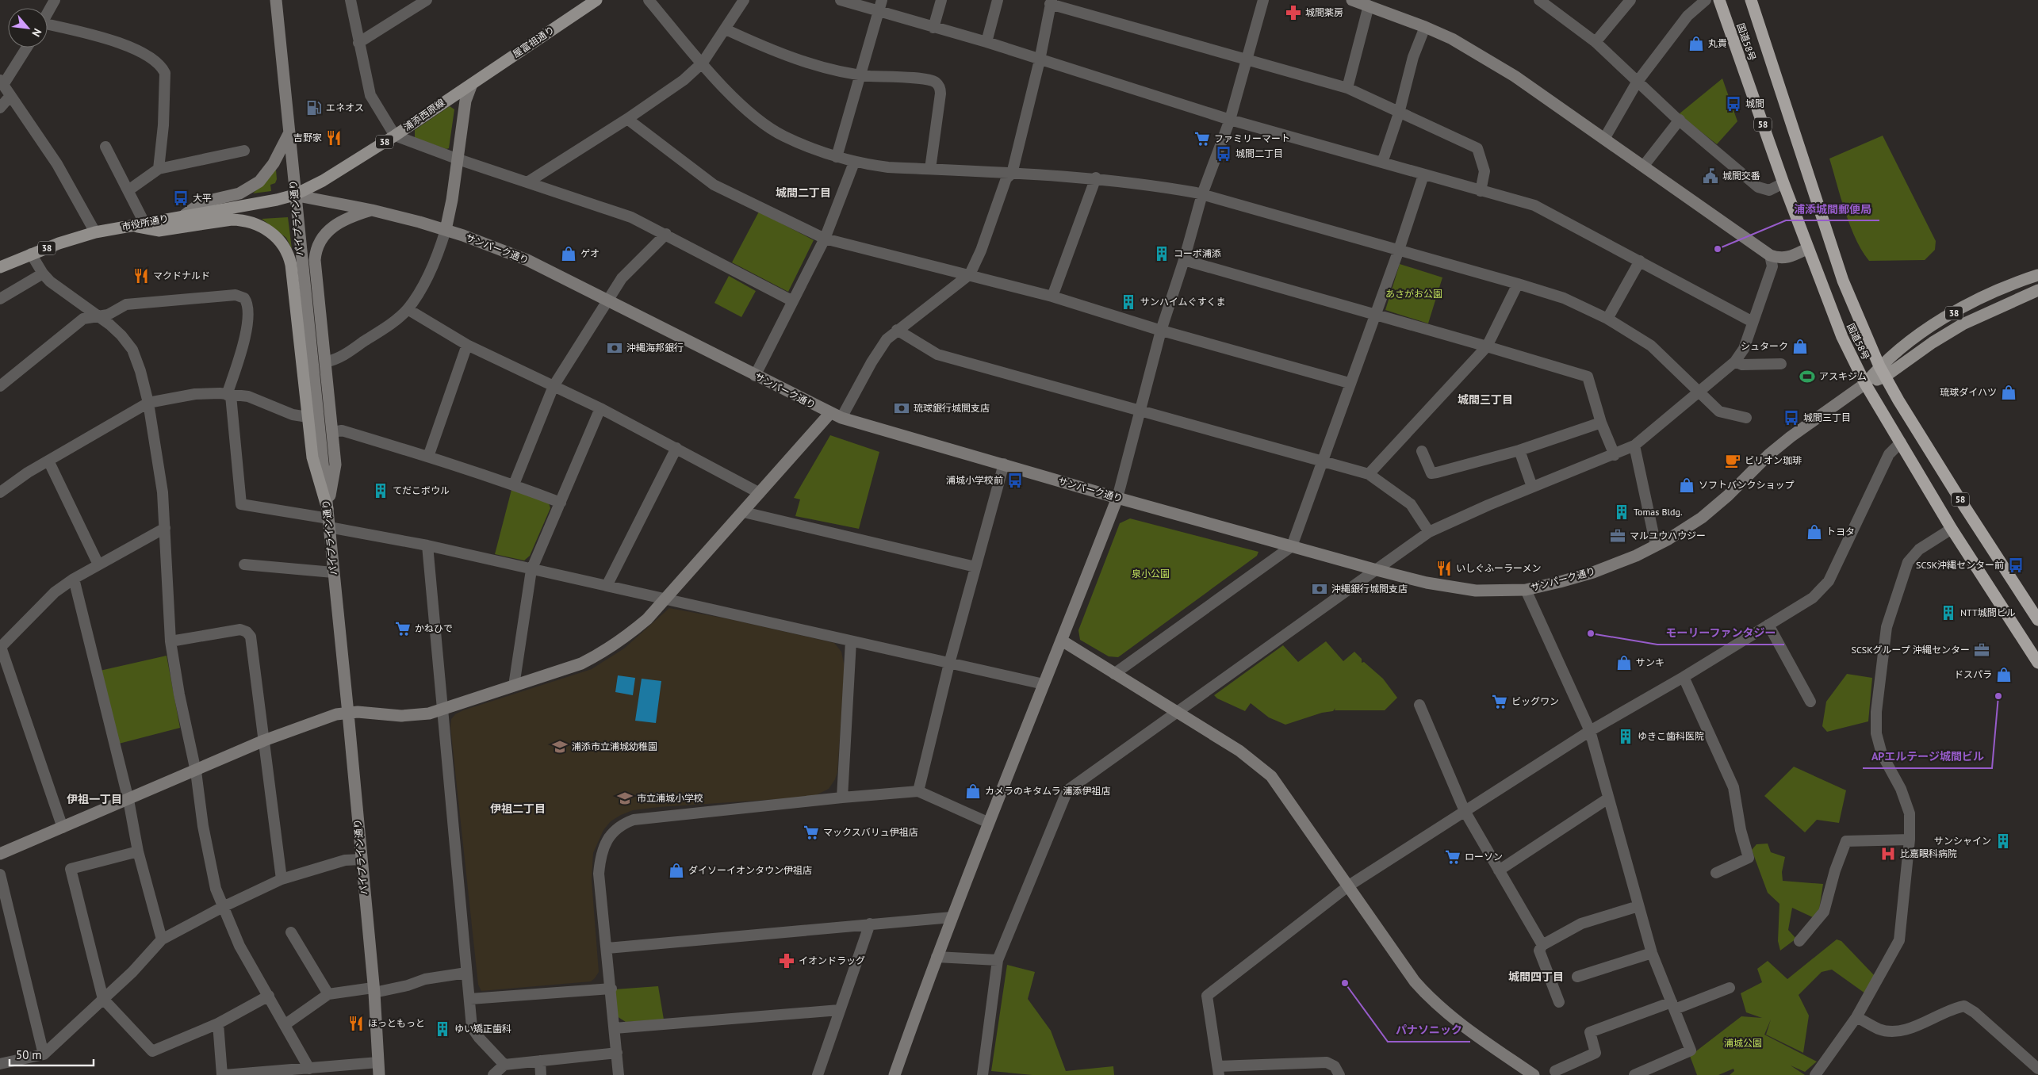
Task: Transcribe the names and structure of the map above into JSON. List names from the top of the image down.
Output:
{
  "streets": {
    "highway": ["国道58号", "58"],
    "main road": [
      "屋富祖通り",
      "浦添西原線",
      "38",
      "市役所通り"
    ],
    "street": ["パイプライン通り", "サンパーク通り"]
  },
  "crossings": [
    ["屋富祖通り", "浦添西原線"],
    ["国道58号", "38"],
    ["国道58号", "サンパーク通り"],
    ["浦添西原線", "パイプライン通り"],
    ["浦添西原線", "市役所通り"],
    ["浦添西原線", "サンパーク通り"],
    ["38", "サンパーク通り"],
    ["パイプライン通り", "市役所通り"],
    ["パイプライン通り", "サンパーク通り"],
    ["市役所通り", "サンパーク通り"]
  ],
  "districts": [
    "城間二丁目",
    "城間三丁目",
    "伊祖一丁目",
    "伊祖二丁目",
    "城間四丁目"
  ],
  "parks": ["あさがお公園", "泉小公園", "浦城公園"],
  "places": {
    "pharmacy": ["城間薬房", "イオンドラッグ"],
    "shop": [
      "丸貴",
      "ゲオ",
      "シュターク",
      "琉球ダイハツ",
      "ソフトバンクショップ",
      "トヨタ",
      "サンキ",
      "ドスパラ",
      "カメラのキタムラ 浦添伊祖店",
      "ダイソーイオンタウン伊祖店"
    ],
    "bus stop": [
      "城間",
      "城間二丁目",
      "大平",
      "城間三丁目",
      "浦城小学校前",
      "SCSK沖縄センター前"
    ],
    "fuel station": ["エネオス"],
    "restaurant": [
      "吉野家",
      "マクドナルド",
      "いしぐふーラーメン",
      "ほっともっと"
    ],
    "supermarket": [
      "ファミリーマート",
      "かねひで",
      "ビッグワン",
      "マックスバリュ伊祖店",
      "ローソン"
    ],
    "public building": ["城間交番"],
    "other": [
      "浦添城間郵便局",
      "モーリーファンタジー",
      "APエルテージ城間ビル",
      "パナソニック"
    ],
    "building": [
      "コーポ浦添",
      "サンハイムぐすくま",
      "てだこボウル",
      "Tomas Bldg.",
      "NTT城間ビル",
      "ゆきこ歯科医院",
      "サンシャイン",
      "ゆい矯正歯科"
    ],
    "bank": ["沖縄海邦銀行", "琉球銀行城間支店", "沖縄銀行城間支店"],
    "sports": ["アスキジム"],
    "cafe": ["ビリオン珈琲"],
    "office": ["マルユウハウジー", "SCSKグループ 沖縄センター"],
    "school or university": ["浦添市立浦城幼稚園", "市立浦城小学校"],
    "hospital": ["比嘉眼科病院"]
  },
  "scale_bar": "50 m",
  "north": "bottom right"
}
